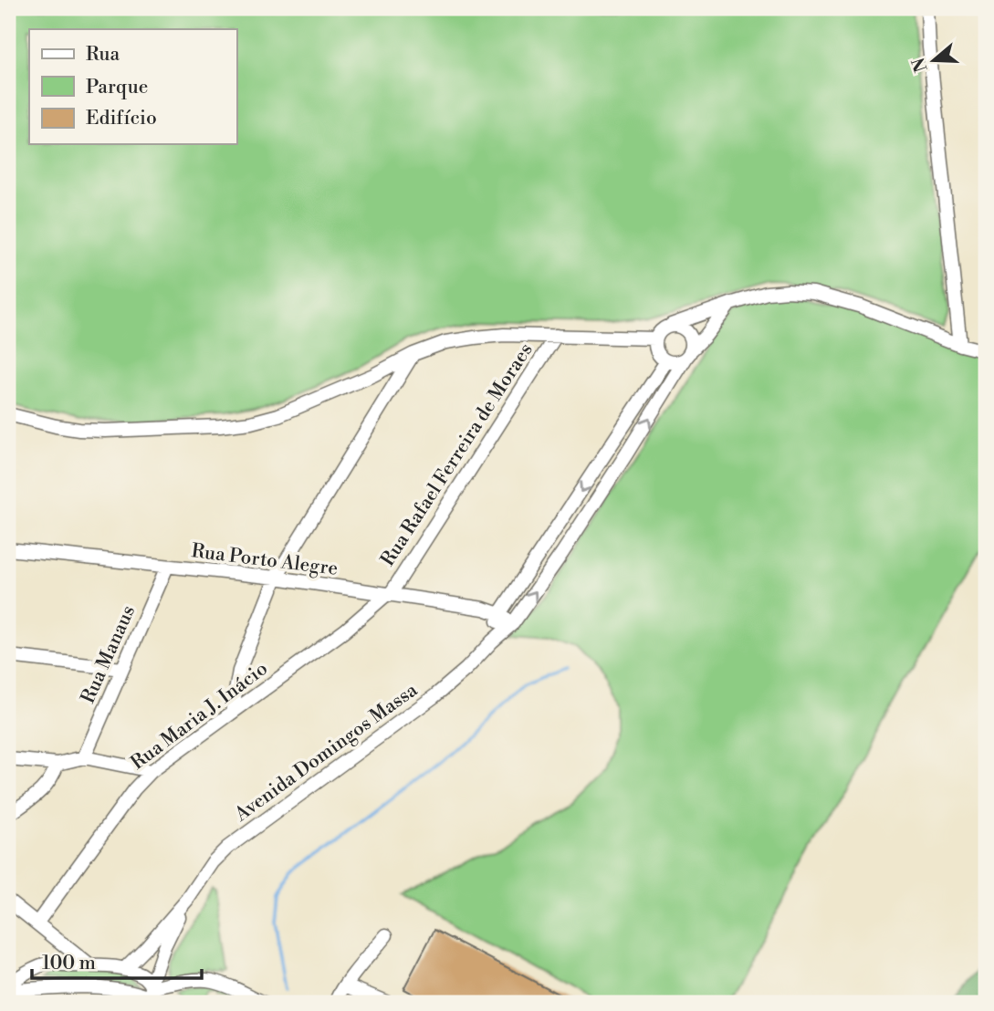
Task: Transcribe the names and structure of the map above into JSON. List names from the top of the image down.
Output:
{
  "streets": {
    "street": [
      "Rua Rafael Ferreira de Moraes",
      "Rua Porto Alegre",
      "Rua Manaus",
      "Rua Maria J. Inácio",
      "Avenida Domingos Massa"
    ]
  },
  "crossings": [
    ["Rua Rafael Ferreira de Moraes", "Rua Porto Alegre"],
    ["Rua Rafael Ferreira de Moraes", "Rua Maria J. Inácio"],
    ["Rua Porto Alegre", "Rua Manaus"],
    ["Rua Porto Alegre", "Rua Maria J. Inácio"],
    ["Rua Porto Alegre", "Avenida Domingos Massa"]
  ],
  "legend": ["Rua", "Parque", "Edifício"],
  "scale_bar": "100 m",
  "north": "left"
}
